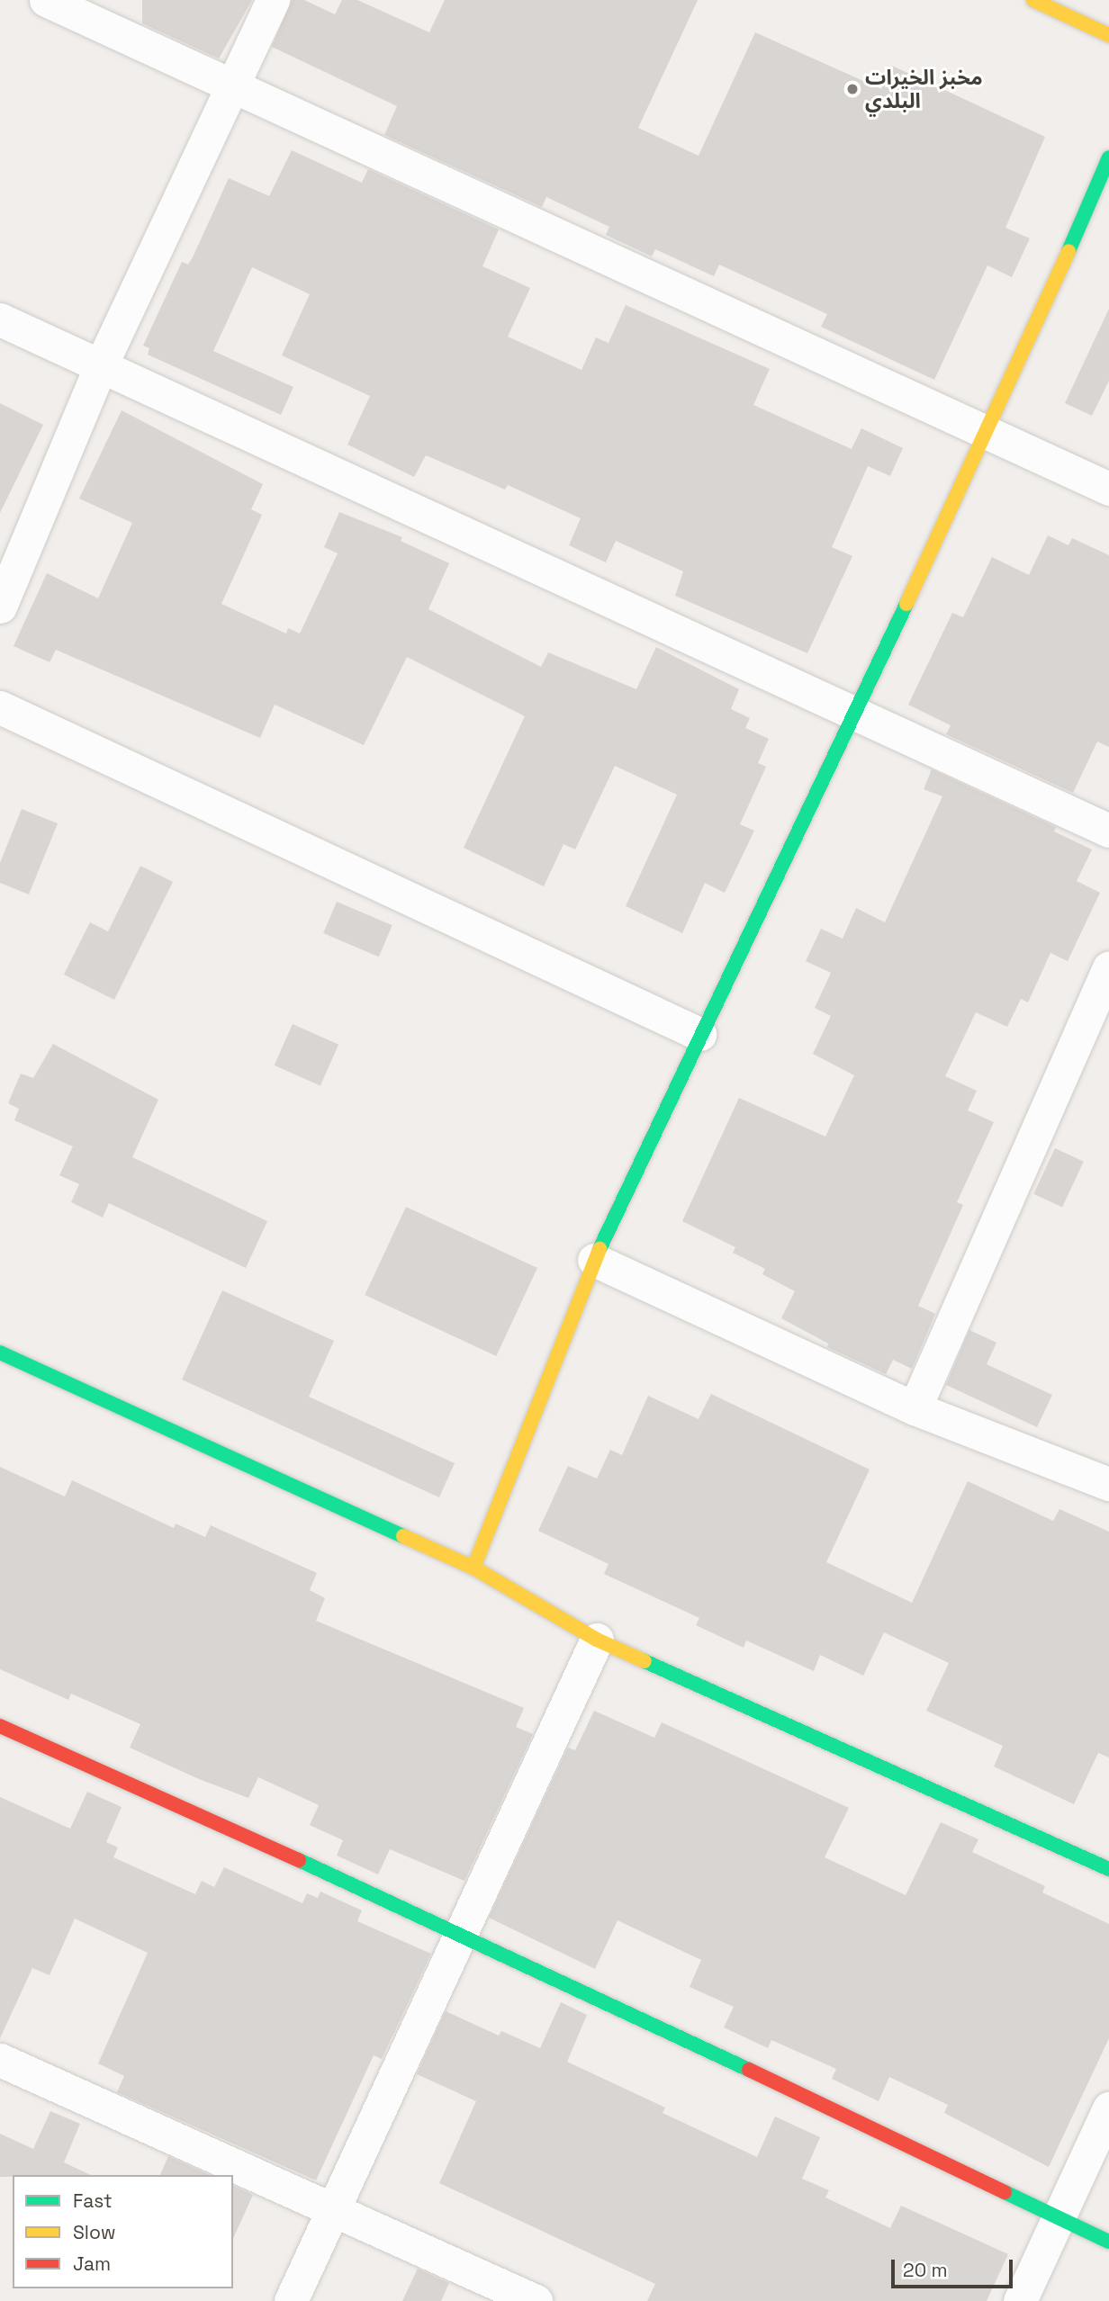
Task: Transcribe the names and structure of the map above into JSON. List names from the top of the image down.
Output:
{
  "places": ["مخبز الخيرات البلدي"],
  "legend": ["Fast", "Slow", "Jam"],
  "scale_bar": "20 m"
}
